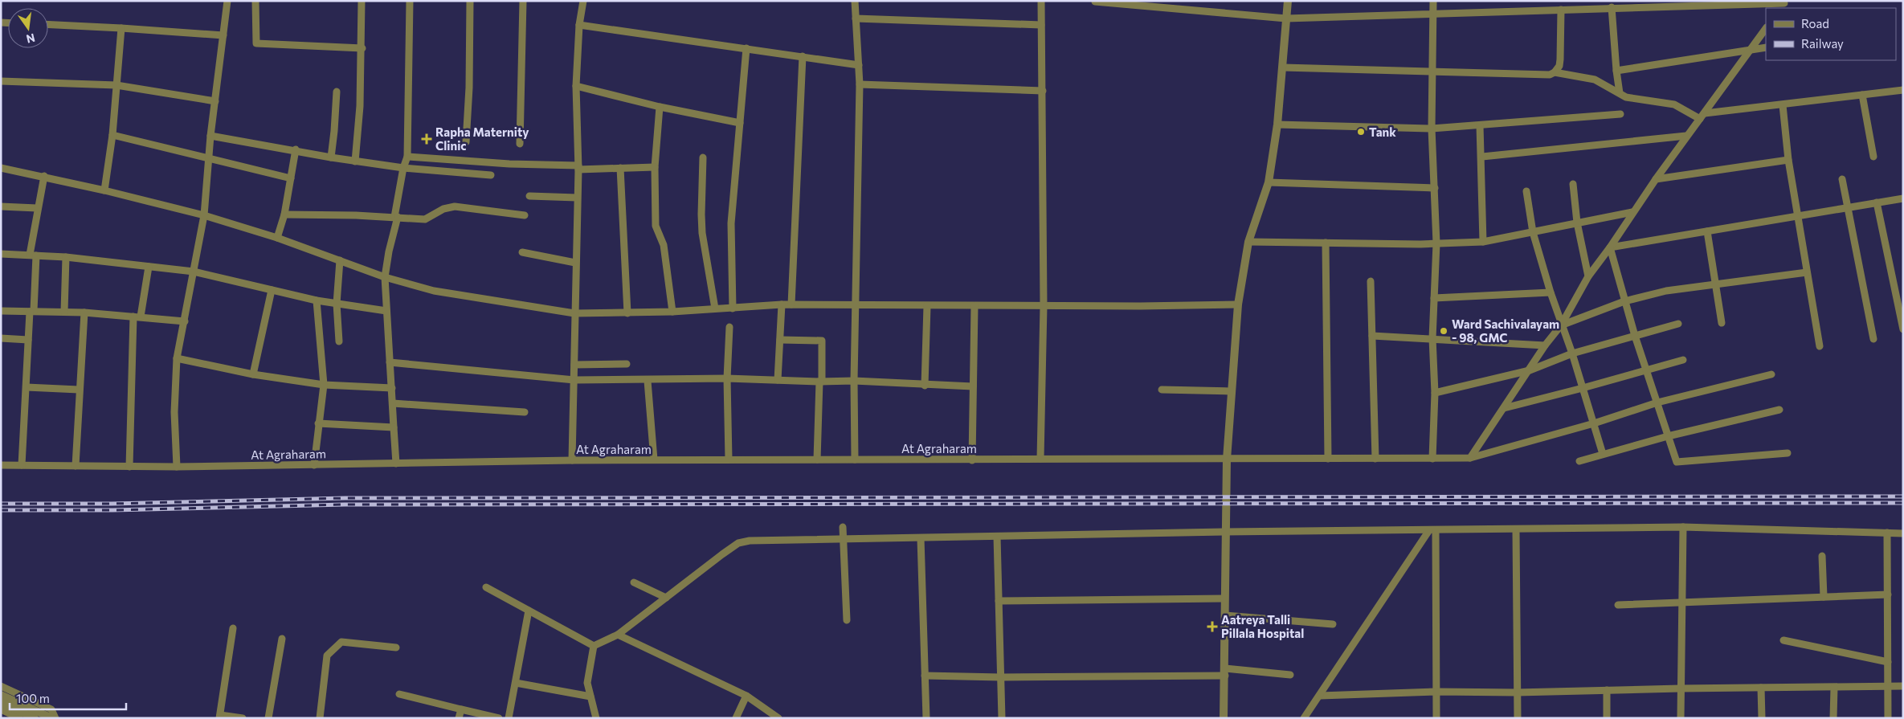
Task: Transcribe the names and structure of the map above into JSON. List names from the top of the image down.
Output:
{
  "streets": {
    "street": ["At Agraharam"]
  },
  "places": {
    "other": ["Tank", "Ward Sachivalayam - 98, GMC"],
    "health": ["Rapha Maternity Clinic", "Aatreya Talli Pillala Hospital"]
  },
  "legend": ["Road", "Railway"],
  "scale_bar": "100 m",
  "north": "bottom"
}
